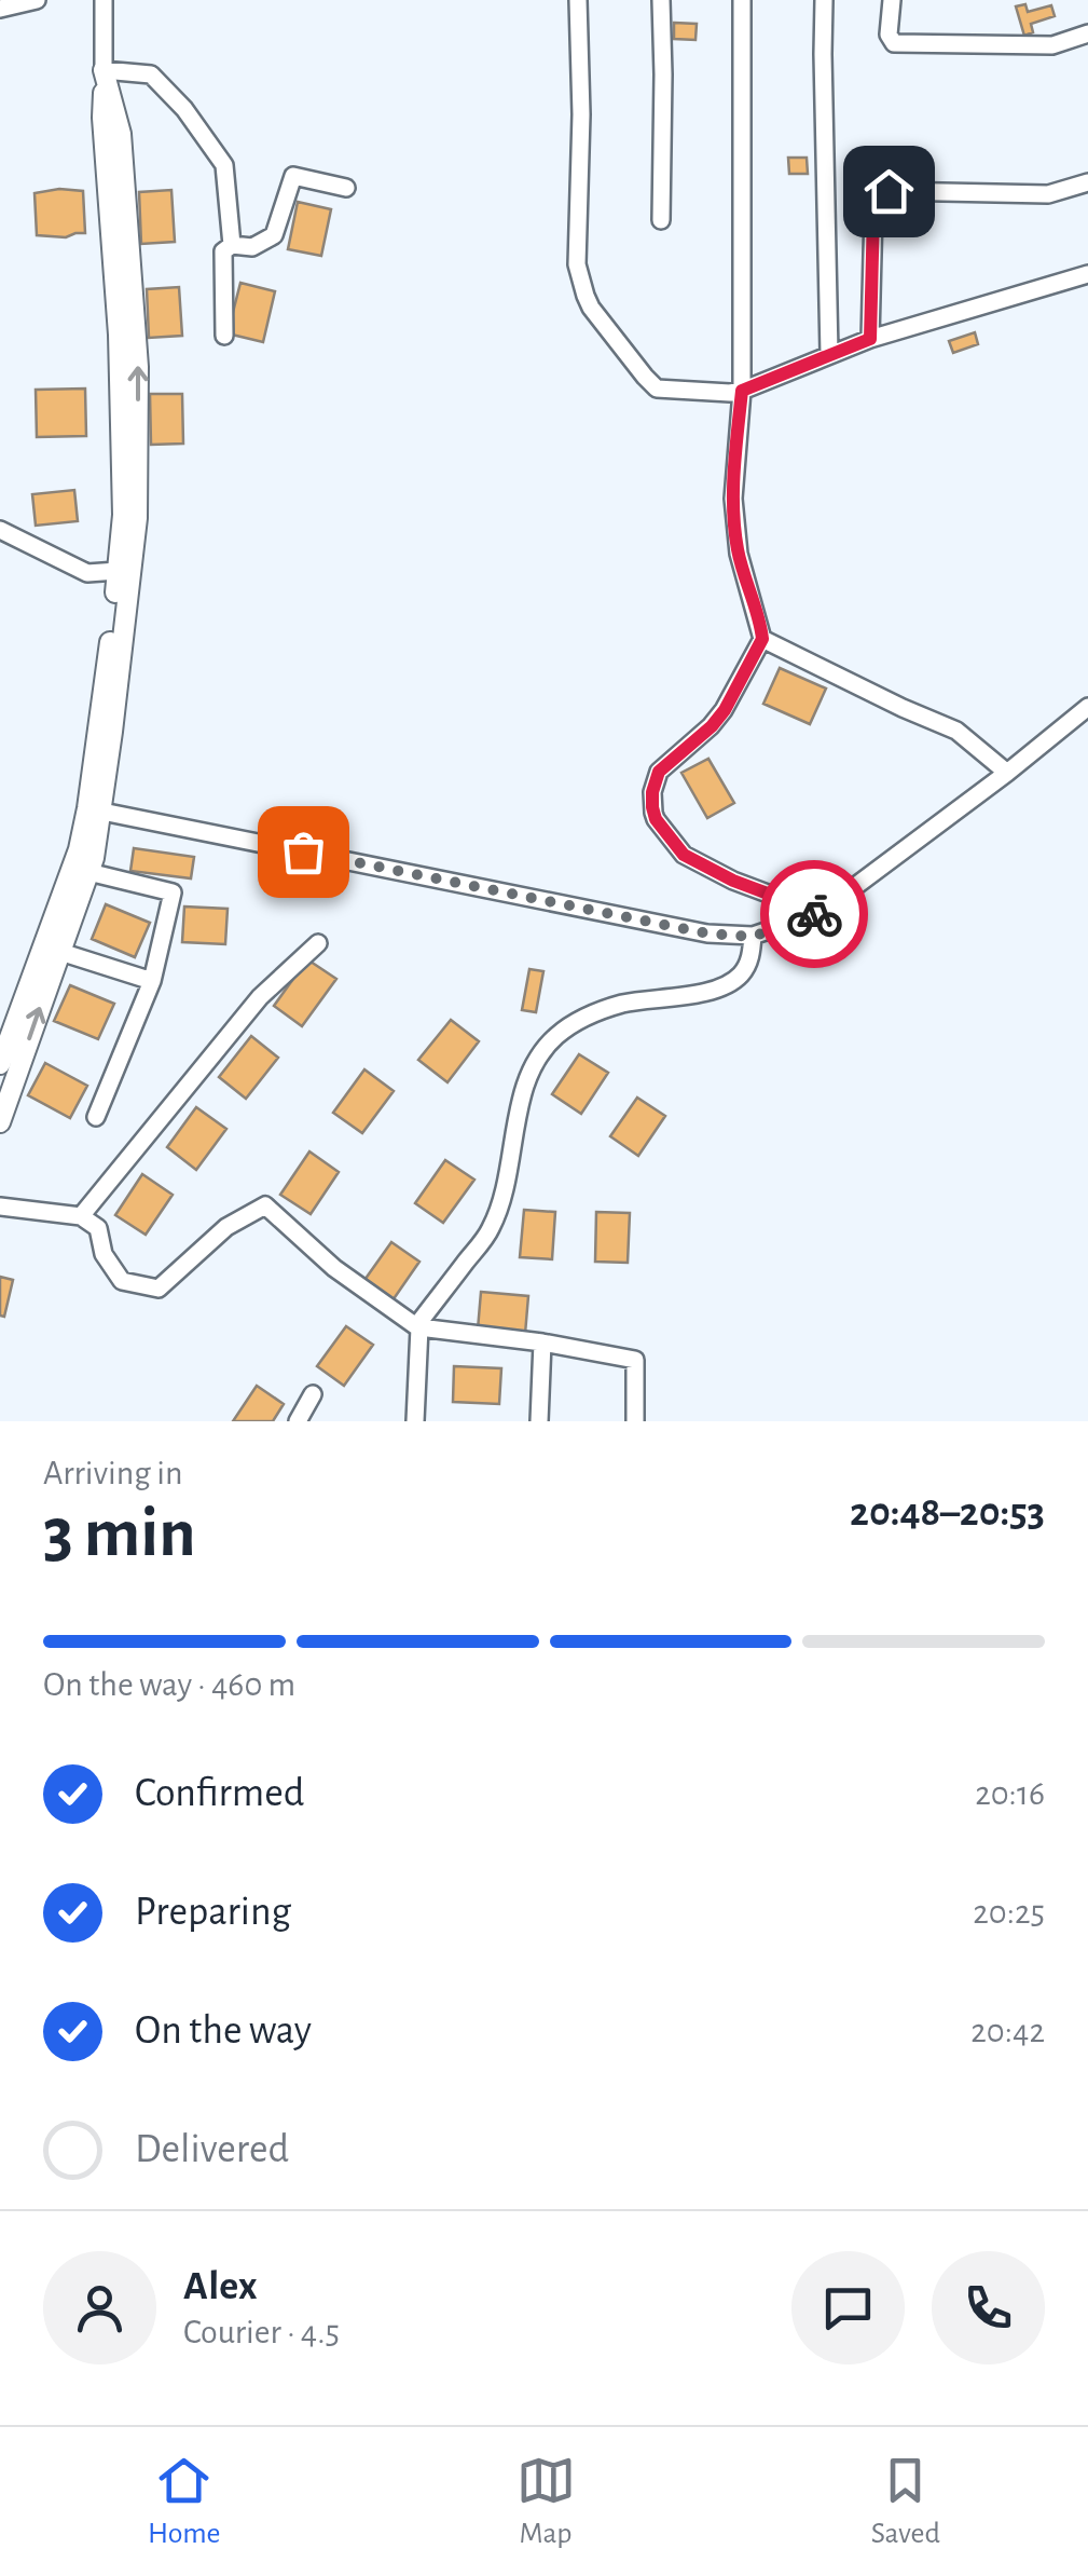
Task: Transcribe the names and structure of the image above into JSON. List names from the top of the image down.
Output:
{
  "page": {
    "heading": ["3 min", "Arriving in", "20:48–20:53"],
    "panel": ["Alex", "Courier · 4.5"],
    "bar": "On the way · 460 m",
    "list": [
      ["Confirmed", "20:16"],
      ["Preparing", "20:25"],
      ["On the way", "20:42"],
      "Delivered"
    ],
    "tabs": ["Home", "Map", "Saved"]
  }
}
